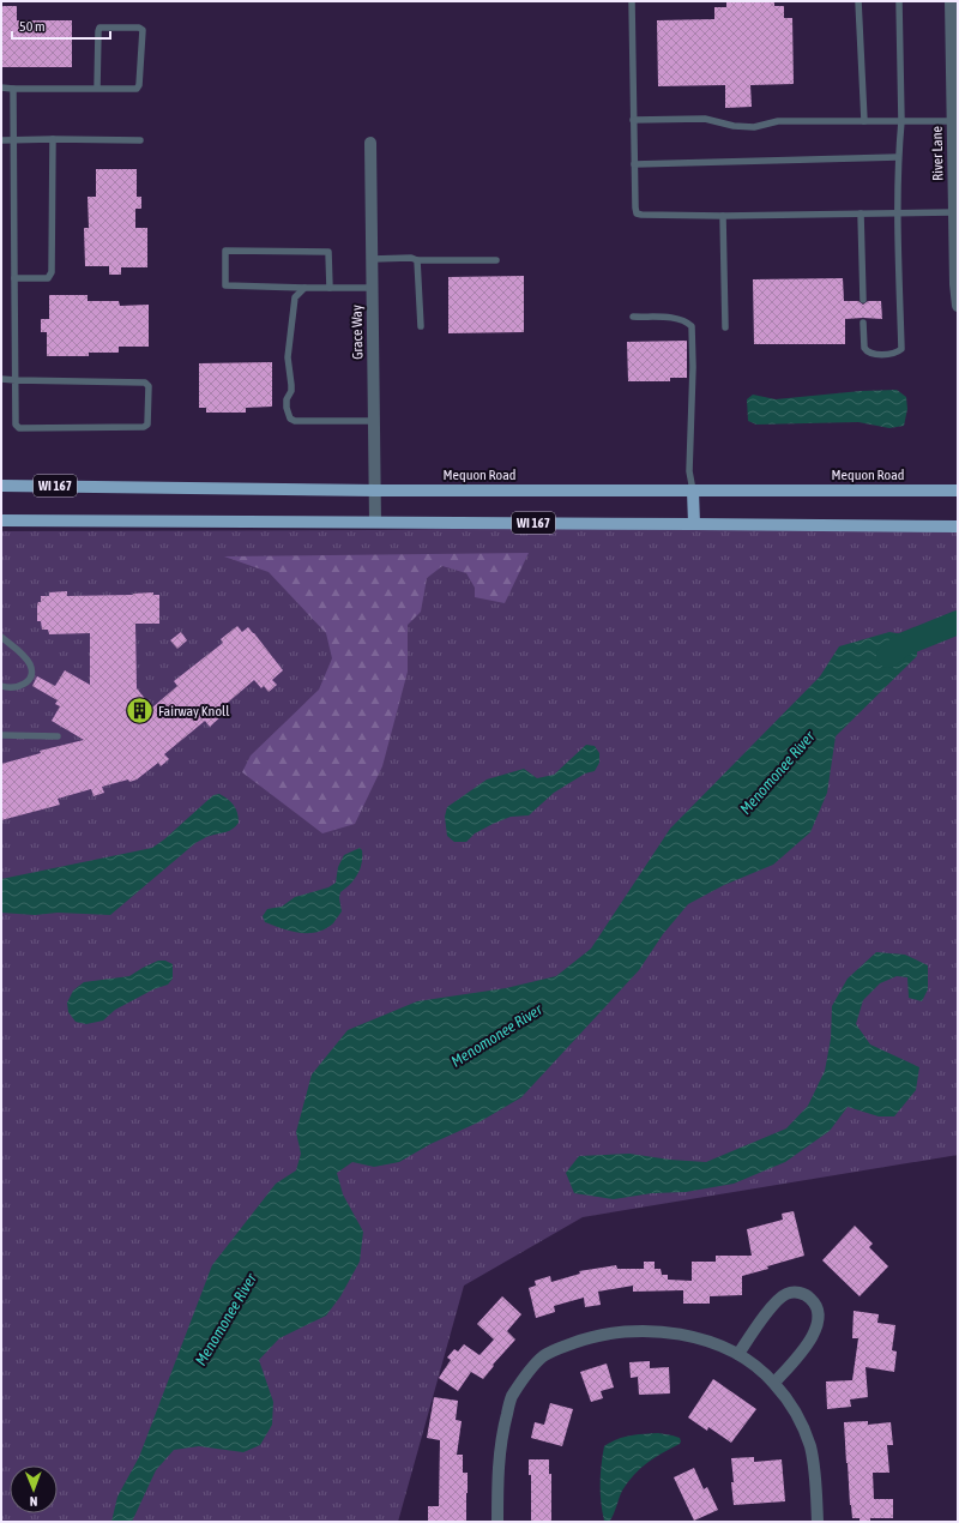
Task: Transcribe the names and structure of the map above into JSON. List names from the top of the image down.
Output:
{
  "streets": {
    "main road": ["Mequon Road", "WI 167"],
    "street": ["River Lane", "Grace Way"]
  },
  "crossings": [
    ["Grace Way", "Mequon Road"],
    ["Grace Way", "WI 167"]
  ],
  "water": ["Menomonee River"],
  "places": {
    "building": ["Fairway Knoll"]
  },
  "scale_bar": "50 m",
  "north": "bottom"
}
